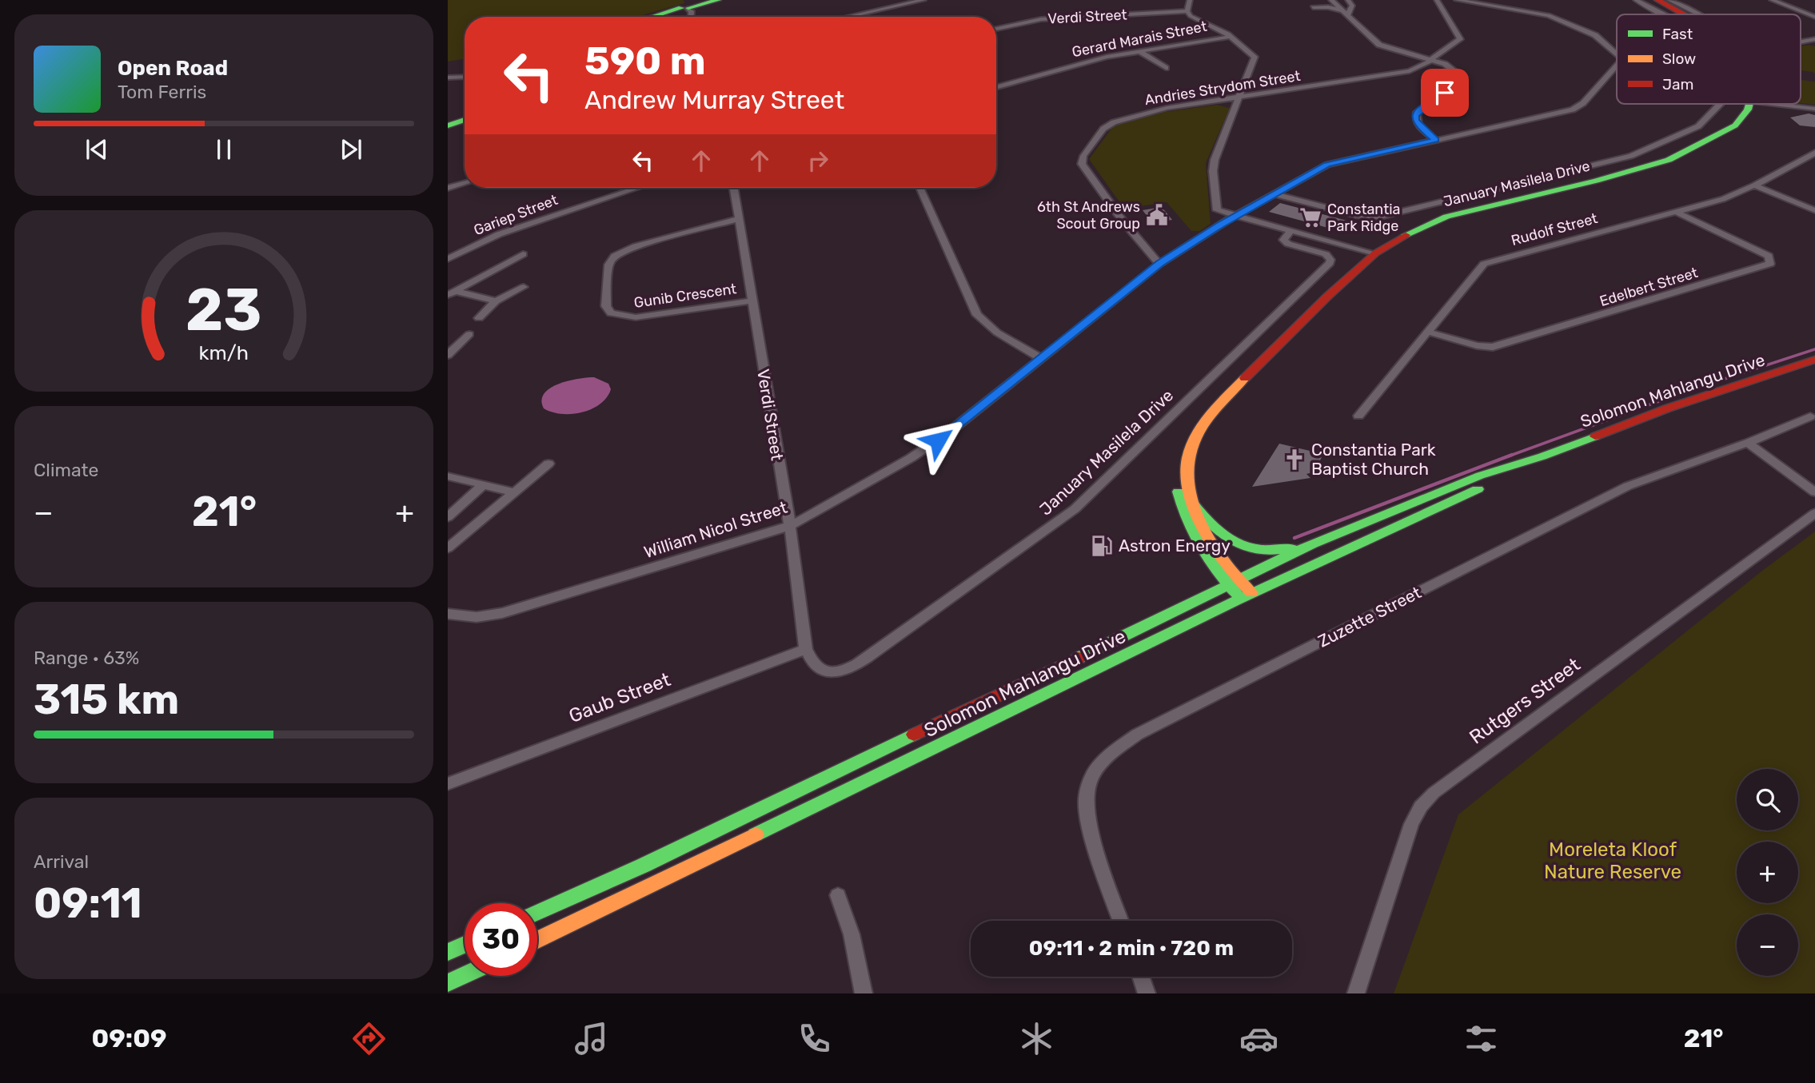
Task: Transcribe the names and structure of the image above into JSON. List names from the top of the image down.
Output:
{
  "streets": {
    "main road": ["January Masilela Drive", "Solomon Mahlangu Drive"],
    "street": [
      "Verdi Street",
      "Gerard Marais Street",
      "Andries Strydom Street",
      "Gariep Street",
      "Rudolf Street",
      "Edelbert Street",
      "Gunib Crescent",
      "William Nicol Street",
      "Zuzette Street",
      "Gaub Street",
      "Rutgers Street"
    ]
  },
  "crossings": [
    ["Verdi Street", "January Masilela Drive"],
    ["Verdi Street", "Gunib Crescent"],
    ["Verdi Street", "William Nicol Street"],
    ["Verdi Street", "Gaub Street"],
    ["Andries Strydom Street", "William Nicol Street"],
    ["January Masilela Drive", "Solomon Mahlangu Drive"],
    ["January Masilela Drive", "Gaub Street"],
    ["Rudolf Street", "Edelbert Street"]
  ],
  "parks": ["Moreleta Kloof Nature Reserve"],
  "places": {
    "public building": ["6th St Andrews Scout Group"],
    "supermarket": ["Constantia Park Ridge"],
    "church": ["Constantia Park Baptist Church"],
    "fuel station": ["Astron Energy"]
  },
  "legend": ["Fast", "Slow", "Jam"],
  "page": {
    "turn": ["590 m", "Andrew Murray Street"],
    "song": ["Open Road", "Tom Ferris"],
    "tile": [
      "Climate",
      ["Range · 63%", "315 km"],
      ["Arrival", "09:11"]
    ],
    "heat": ["−", "21°", "+"],
    "map_buttons": ["+", "−"],
    "limit": "30",
    "trip": "09:11 · 2 min · 720 m",
    "tabs": ["09:09", "21°"],
    "gauge": ["23", "km/h"]
  }
}
